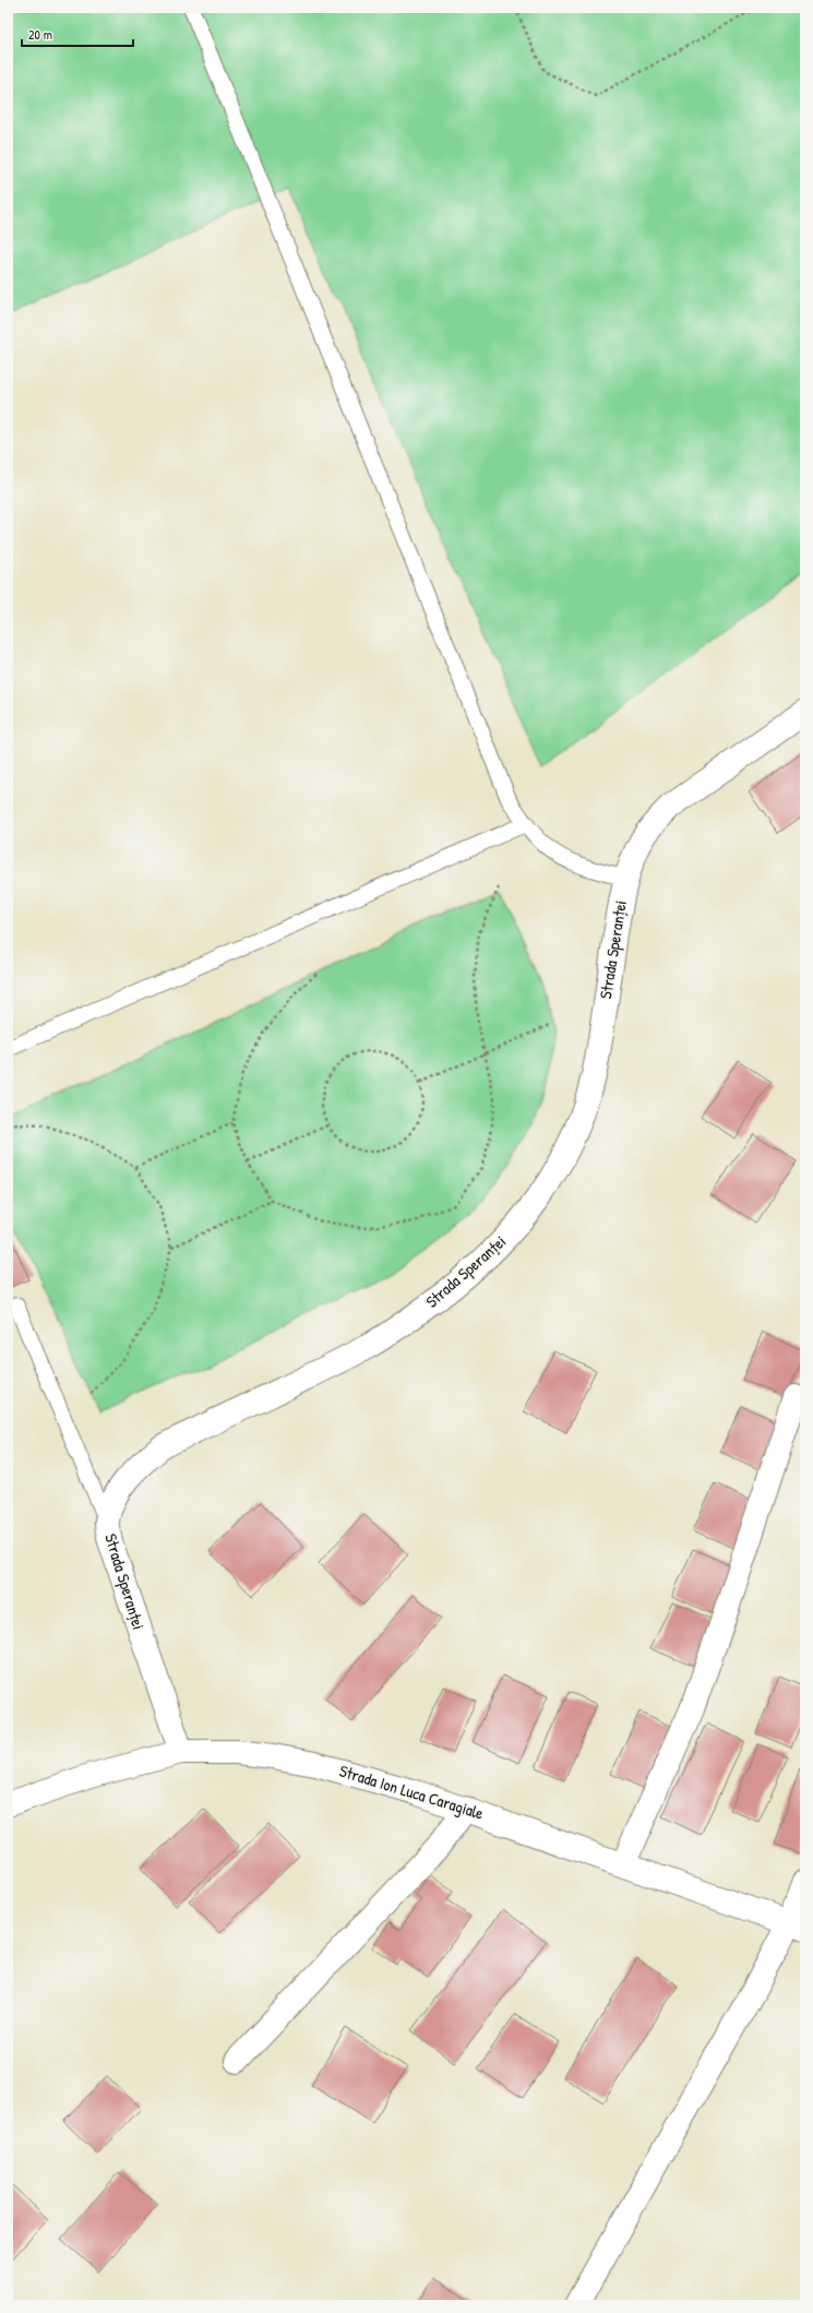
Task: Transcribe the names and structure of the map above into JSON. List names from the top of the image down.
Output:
{
  "streets": {
    "street": ["Strada Speranței", "Strada Ion Luca Caragiale"]
  },
  "crossings": [
    ["Strada Speranței", "Strada Ion Luca Caragiale"]
  ],
  "scale_bar": "20 m"
}
